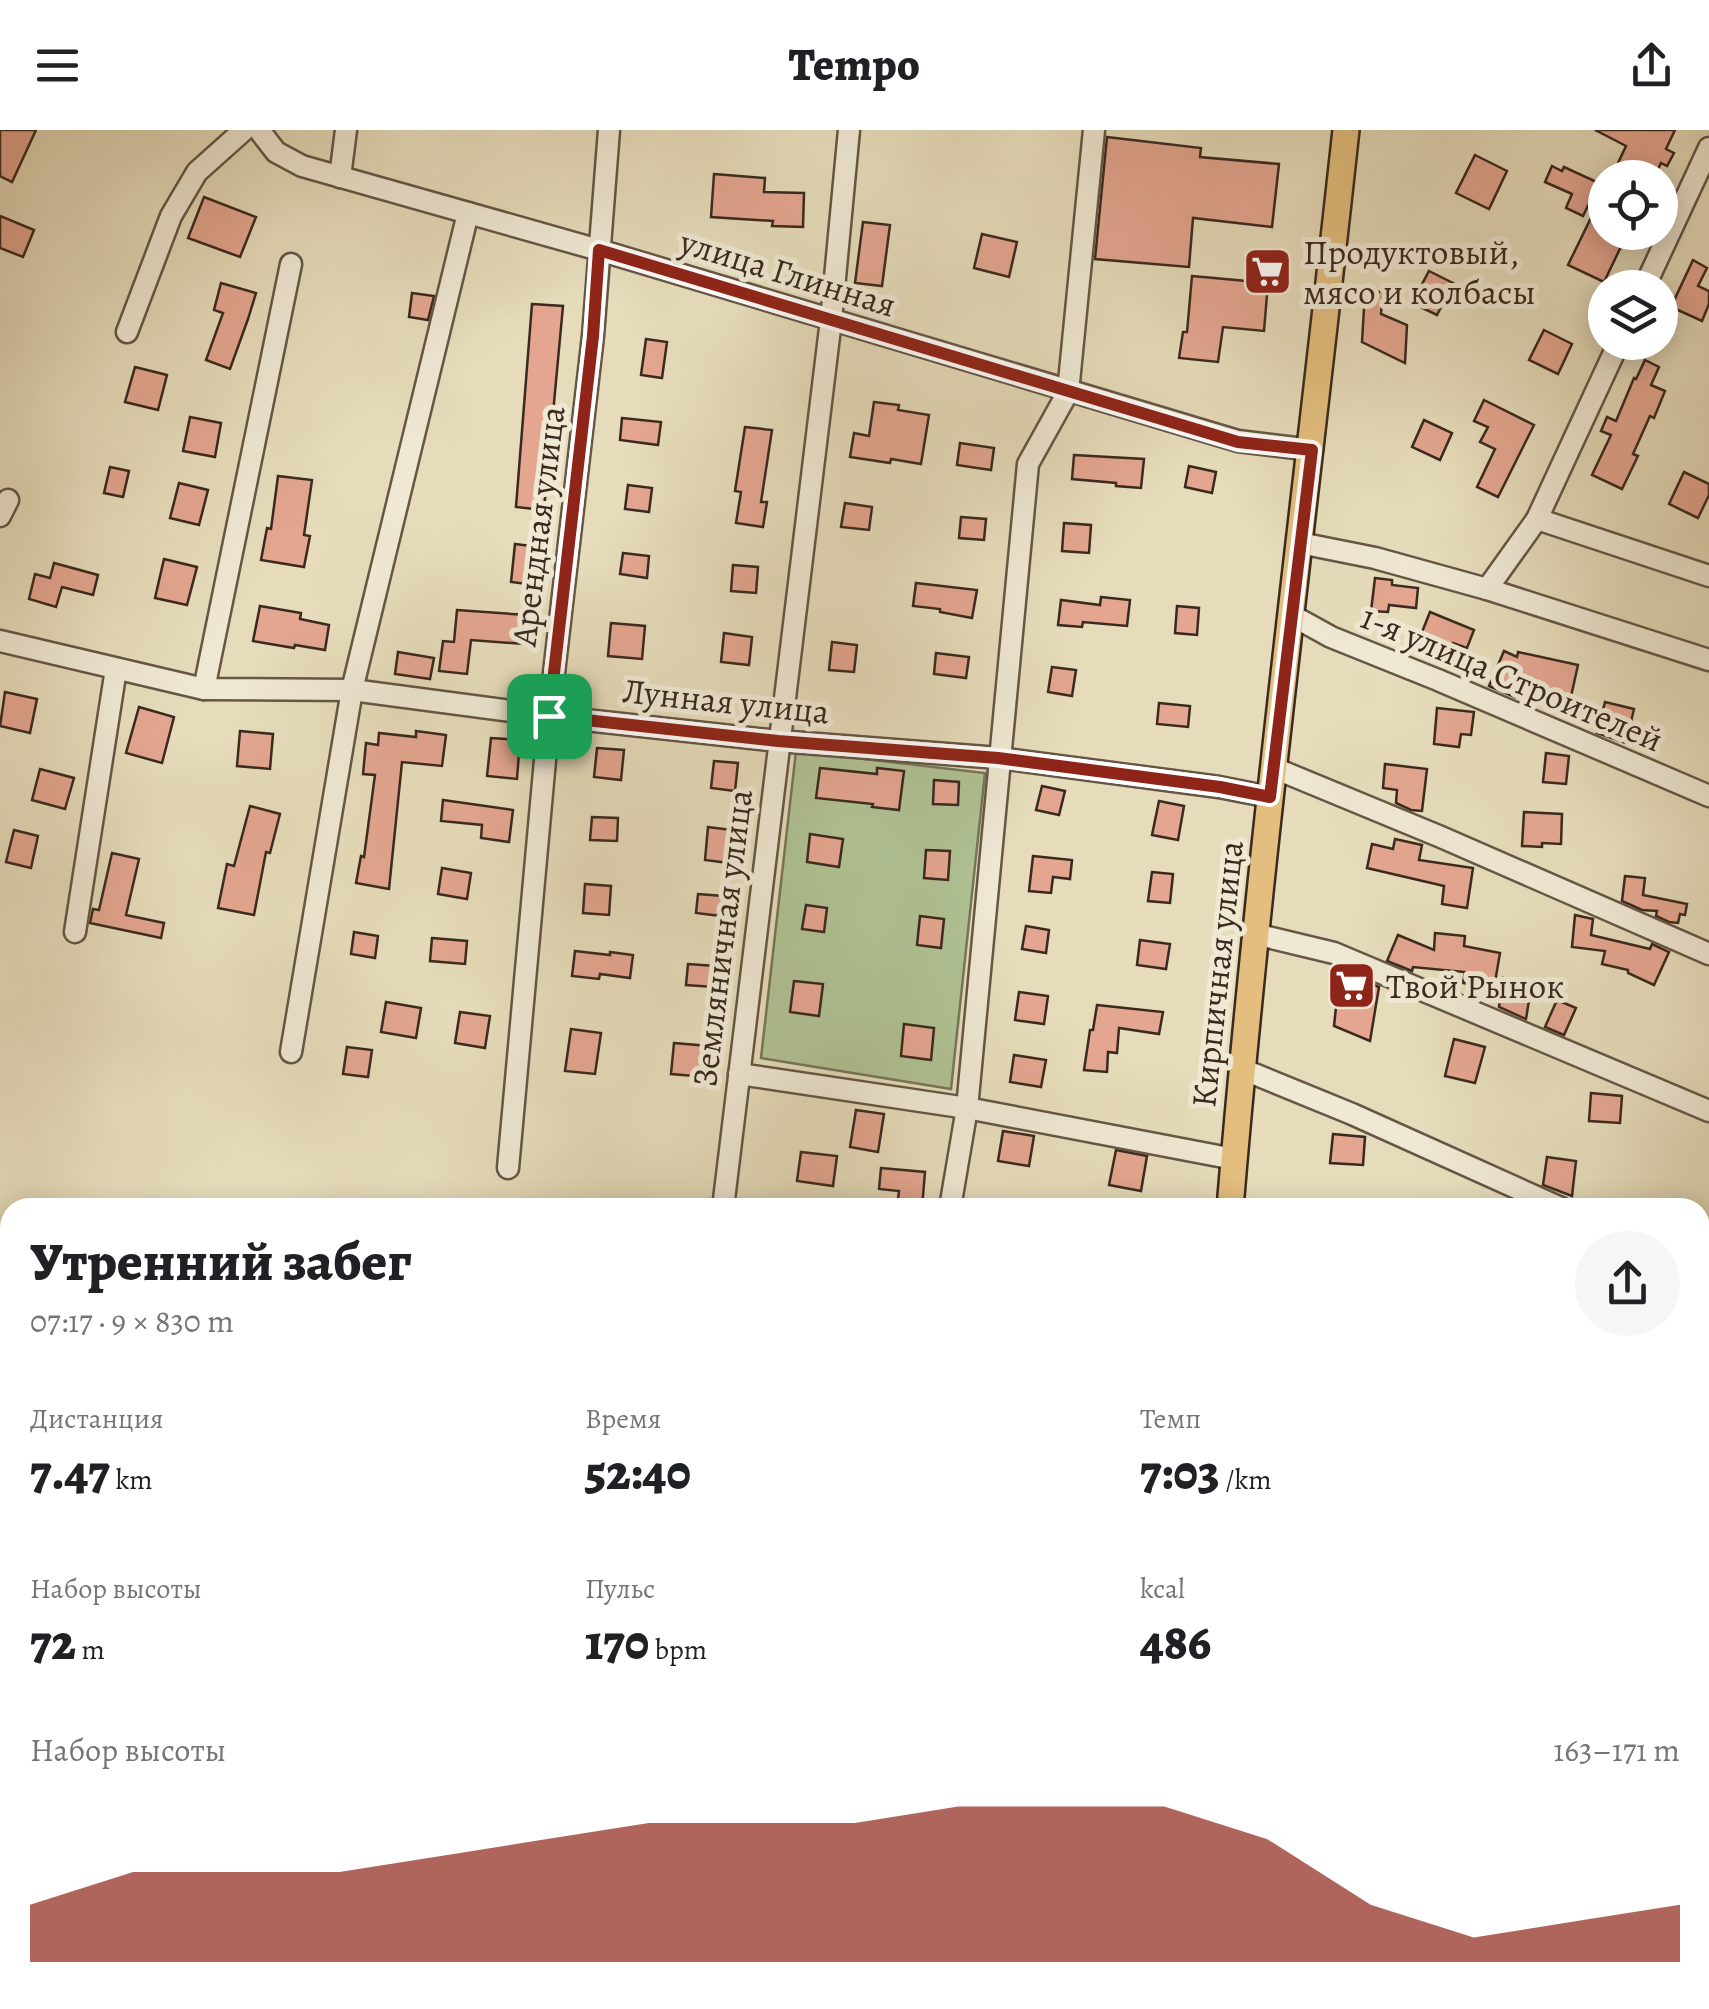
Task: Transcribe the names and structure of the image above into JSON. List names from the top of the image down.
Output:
{
  "streets": {
    "main road": ["Кирпичная улица"],
    "street": [
      "улица Глинная",
      "Арендная улица",
      "1-я улица Строителей",
      "Лунная улица",
      "Земляничная улица"
    ]
  },
  "crossings": [
    ["улица Глинная", "Арендная улица"],
    ["улица Глинная", "Земляничная улица"],
    ["улица Глинная", "Кирпичная улица"],
    ["Арендная улица", "Лунная улица"],
    ["1-я улица Строителей", "Кирпичная улица"],
    ["Лунная улица", "Земляничная улица"],
    ["Лунная улица", "Кирпичная улица"]
  ],
  "places": {
    "supermarket": ["Продуктовый, мясо и колбасы", "Твой Рынок"]
  },
  "page": {
    "header": "Tempo",
    "heading": ["Утренний забег", "07:17 · 9 × 830 m"],
    "stats": [
      ["Дистанция", "7.47 km"],
      ["Время", "52:40"],
      ["Темп", "7:03 /km"],
      ["Набор высоты", "72 m"],
      ["Пульс", "170 bpm"],
      ["kcal", "486"]
    ],
    "chart": ["Набор высоты", "163–171 m"]
  }
}
